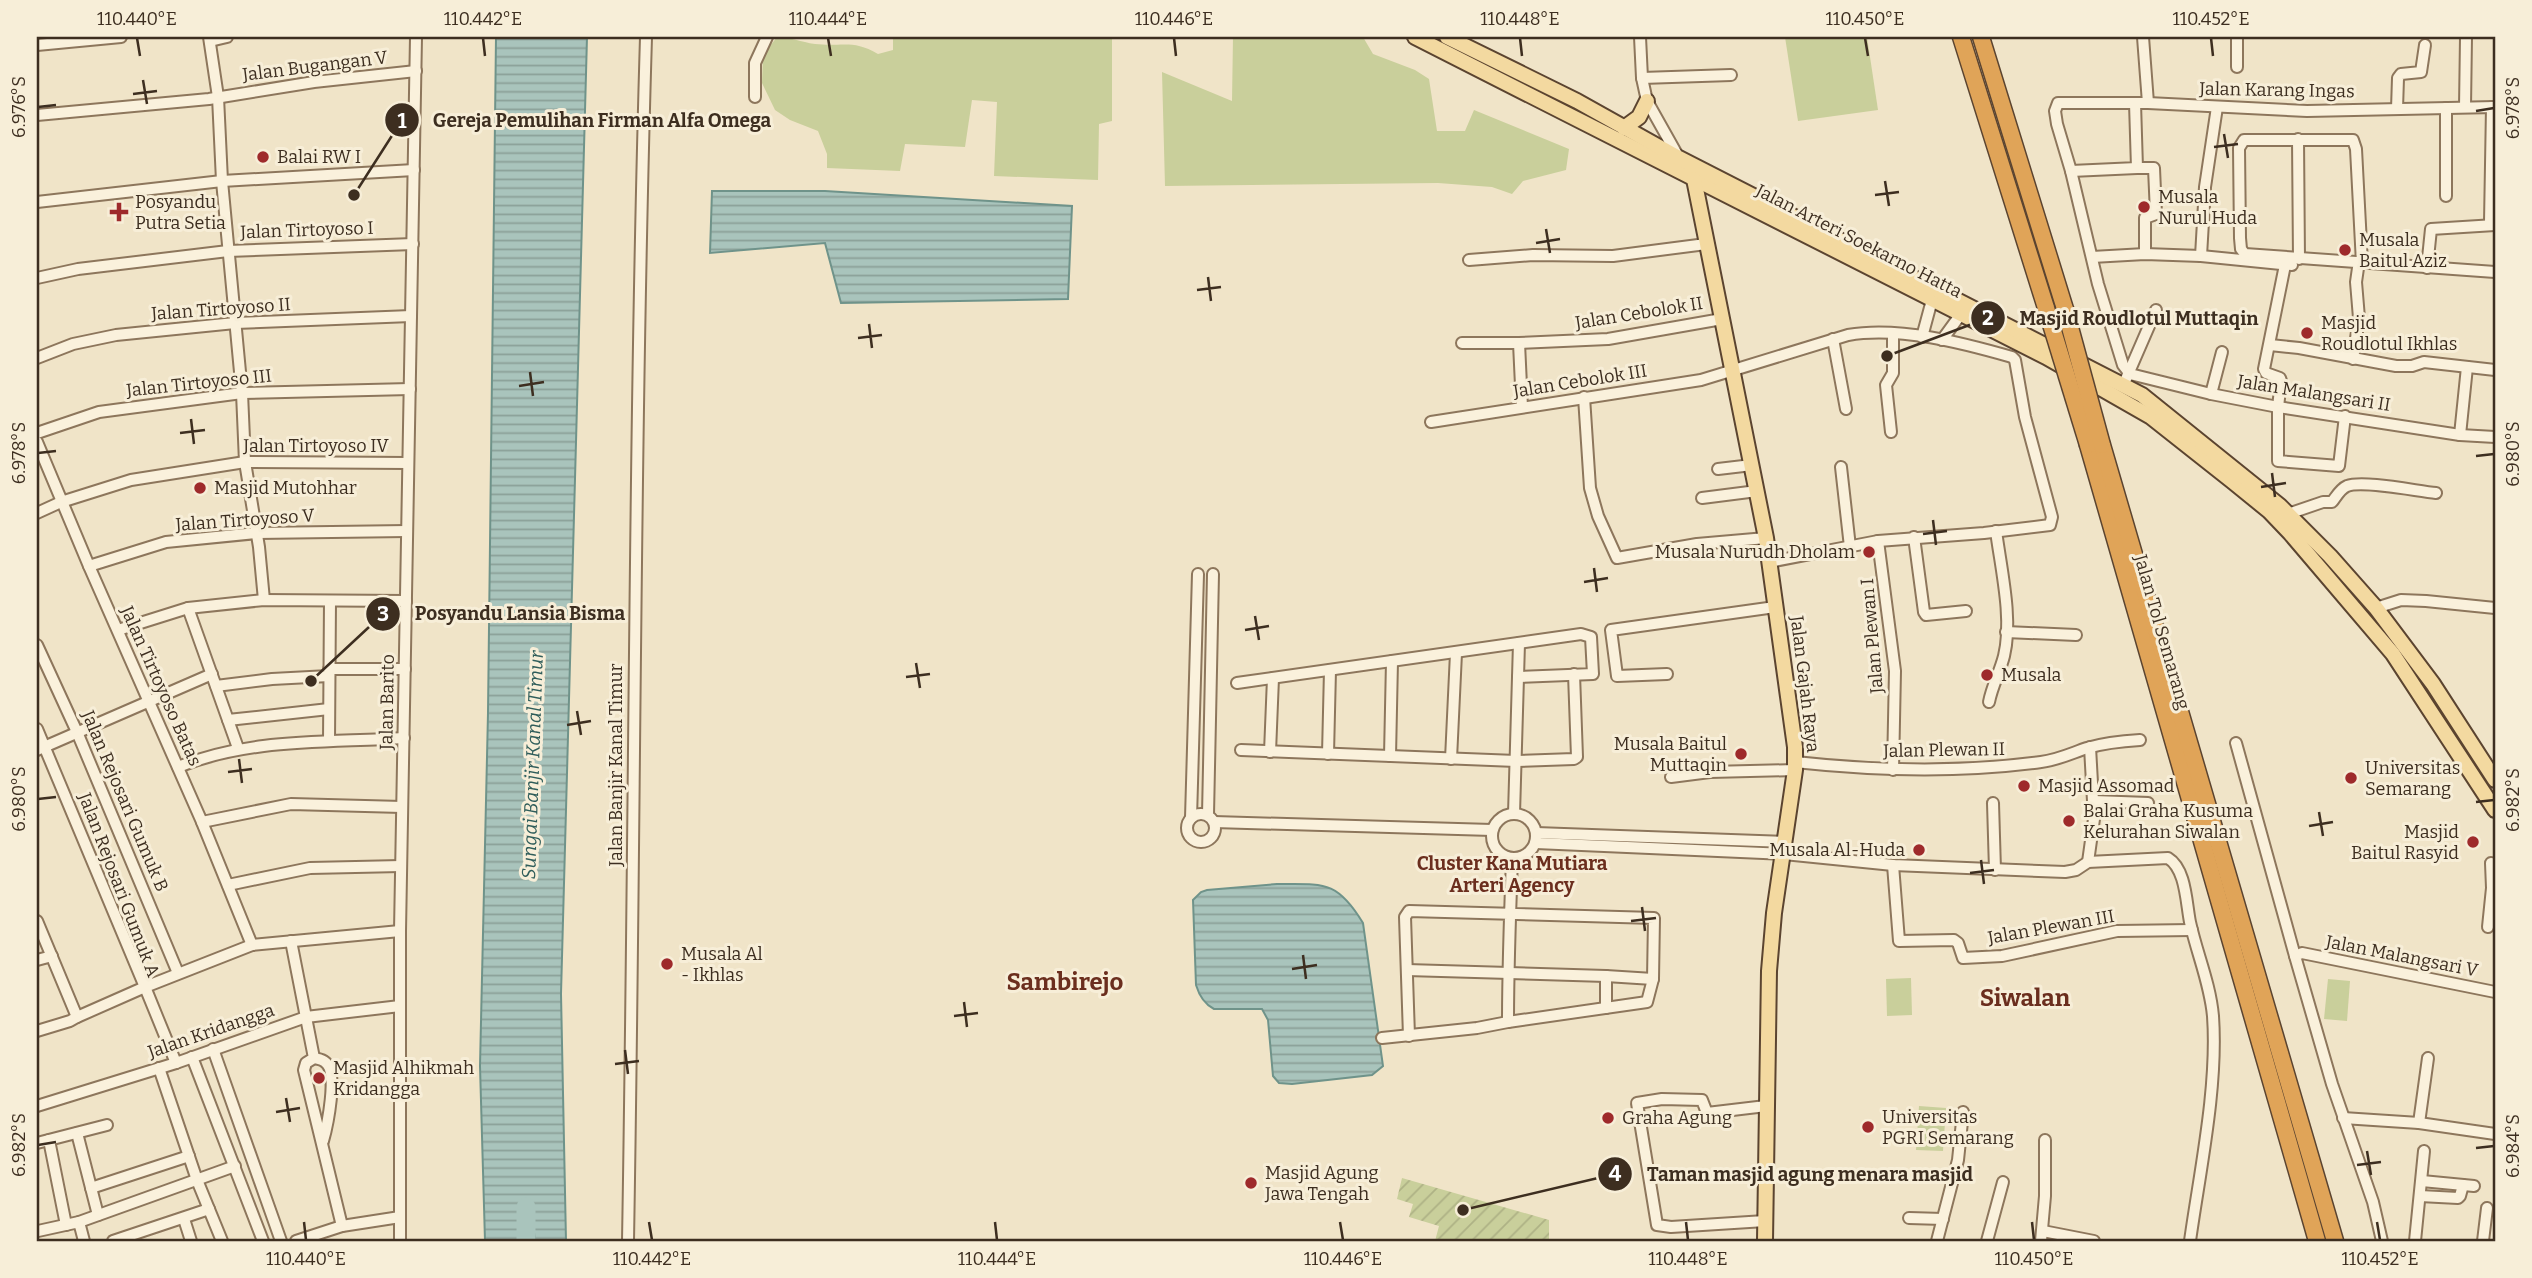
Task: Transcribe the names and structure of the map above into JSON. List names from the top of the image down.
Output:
{
  "streets": {
    "highway": ["Jalan Tol Semarang"],
    "main road": ["Jalan Arteri Soekarno Hatta", "Jalan Gajah Raya"],
    "street": [
      "Jalan Bugangan V",
      "Jalan Karang Ingas",
      "Jalan Tirtoyoso I",
      "Jalan Tirtoyoso II",
      "Jalan Cebolok II",
      "Jalan Cebolok III",
      "Jalan Tirtoyoso III",
      "Jalan Malangsari II",
      "Jalan Tirtoyoso IV",
      "Jalan Tirtoyoso V",
      "Jalan Plewan I",
      "Jalan Tirtoyoso Batas",
      "Jalan Barito",
      "Jalan Plewan II",
      "Jalan Banjir Kanal Timur",
      "Jalan Rejosari Gumuk B",
      "Jalan Rejosari Gumuk A",
      "Jalan Plewan III",
      "Jalan Malangsari V",
      "Jalan Kridangga"
    ]
  },
  "crossings": [
    ["Jalan Bugangan V", "Jalan Barito"],
    ["Jalan Tirtoyoso I", "Jalan Barito"],
    ["Jalan Arteri Soekarno Hatta", "Jalan Malangsari II"],
    ["Jalan Arteri Soekarno Hatta", "Jalan Gajah Raya"],
    ["Jalan Tirtoyoso II", "Jalan Barito"],
    ["Jalan Cebolok II", "Jalan Gajah Raya"],
    ["Jalan Cebolok III", "Jalan Gajah Raya"],
    ["Jalan Tirtoyoso III", "Jalan Barito"],
    ["Jalan Tirtoyoso IV", "Jalan Tirtoyoso Batas"],
    ["Jalan Tirtoyoso IV", "Jalan Barito"],
    ["Jalan Tirtoyoso V", "Jalan Tirtoyoso Batas"],
    ["Jalan Tirtoyoso V", "Jalan Barito"],
    ["Jalan Plewan I", "Jalan Plewan II"],
    ["Jalan Gajah Raya", "Jalan Plewan II"],
    ["Jalan Barito", "Jalan Kridangga"]
  ],
  "districts": ["Cluster Kana Mutiara Arteri Agency", "Sambirejo", "Siwalan"],
  "water": ["Sungai Banjir Kanal Timur"],
  "places": {
    "other": [
      "Balai RW I",
      "Gereja Pemulihan Firman Alfa Omega",
      "Musala Nurul Huda",
      "Musala Baitul Aziz",
      "Masjid Roudlotul Ikhlas",
      "Masjid Roudlotul Muttaqin",
      "Masjid Mutohhar",
      "Musala Nurudh Dholam",
      "Musala",
      "Posyandu Lansia Bisma",
      "Musala Baitul Muttaqin",
      "Universitas Semarang",
      "Masjid Assomad",
      "Balai Graha Kusuma Kelurahan Siwalan",
      "Masjid Baitul Rasyid",
      "Musala Al-Huda",
      "Musala Al - Ikhlas",
      "Masjid Alhikmah Kridangga",
      "Graha Agung",
      "Universitas PGRI Semarang",
      "Masjid Agung Jawa Tengah",
      "Taman masjid agung menara masjid"
    ],
    "health": ["Posyandu Putra Setia"]
  },
  "coordinates": [
    "110.440°E",
    "110.442°E",
    "110.444°E",
    "110.446°E",
    "110.448°E",
    "110.450°E",
    "110.452°E",
    "6.976°S",
    "6.978°S",
    "6.980°S",
    "6.982°S",
    "6.984°S"
  ]
}
